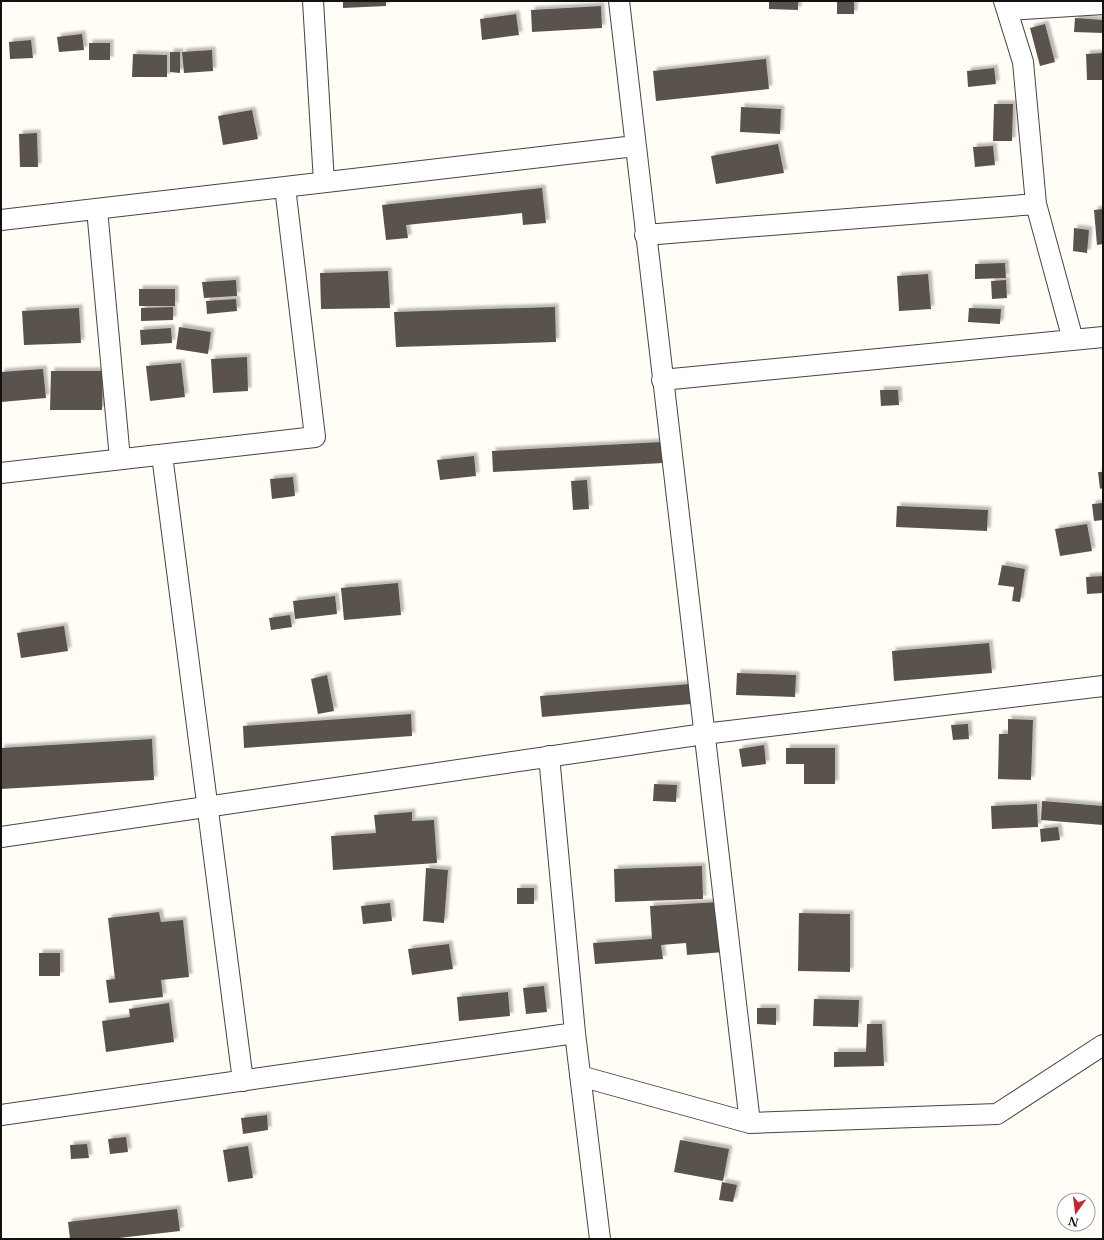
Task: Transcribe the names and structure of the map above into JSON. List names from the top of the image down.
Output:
{
  "north": "bottom"
}
